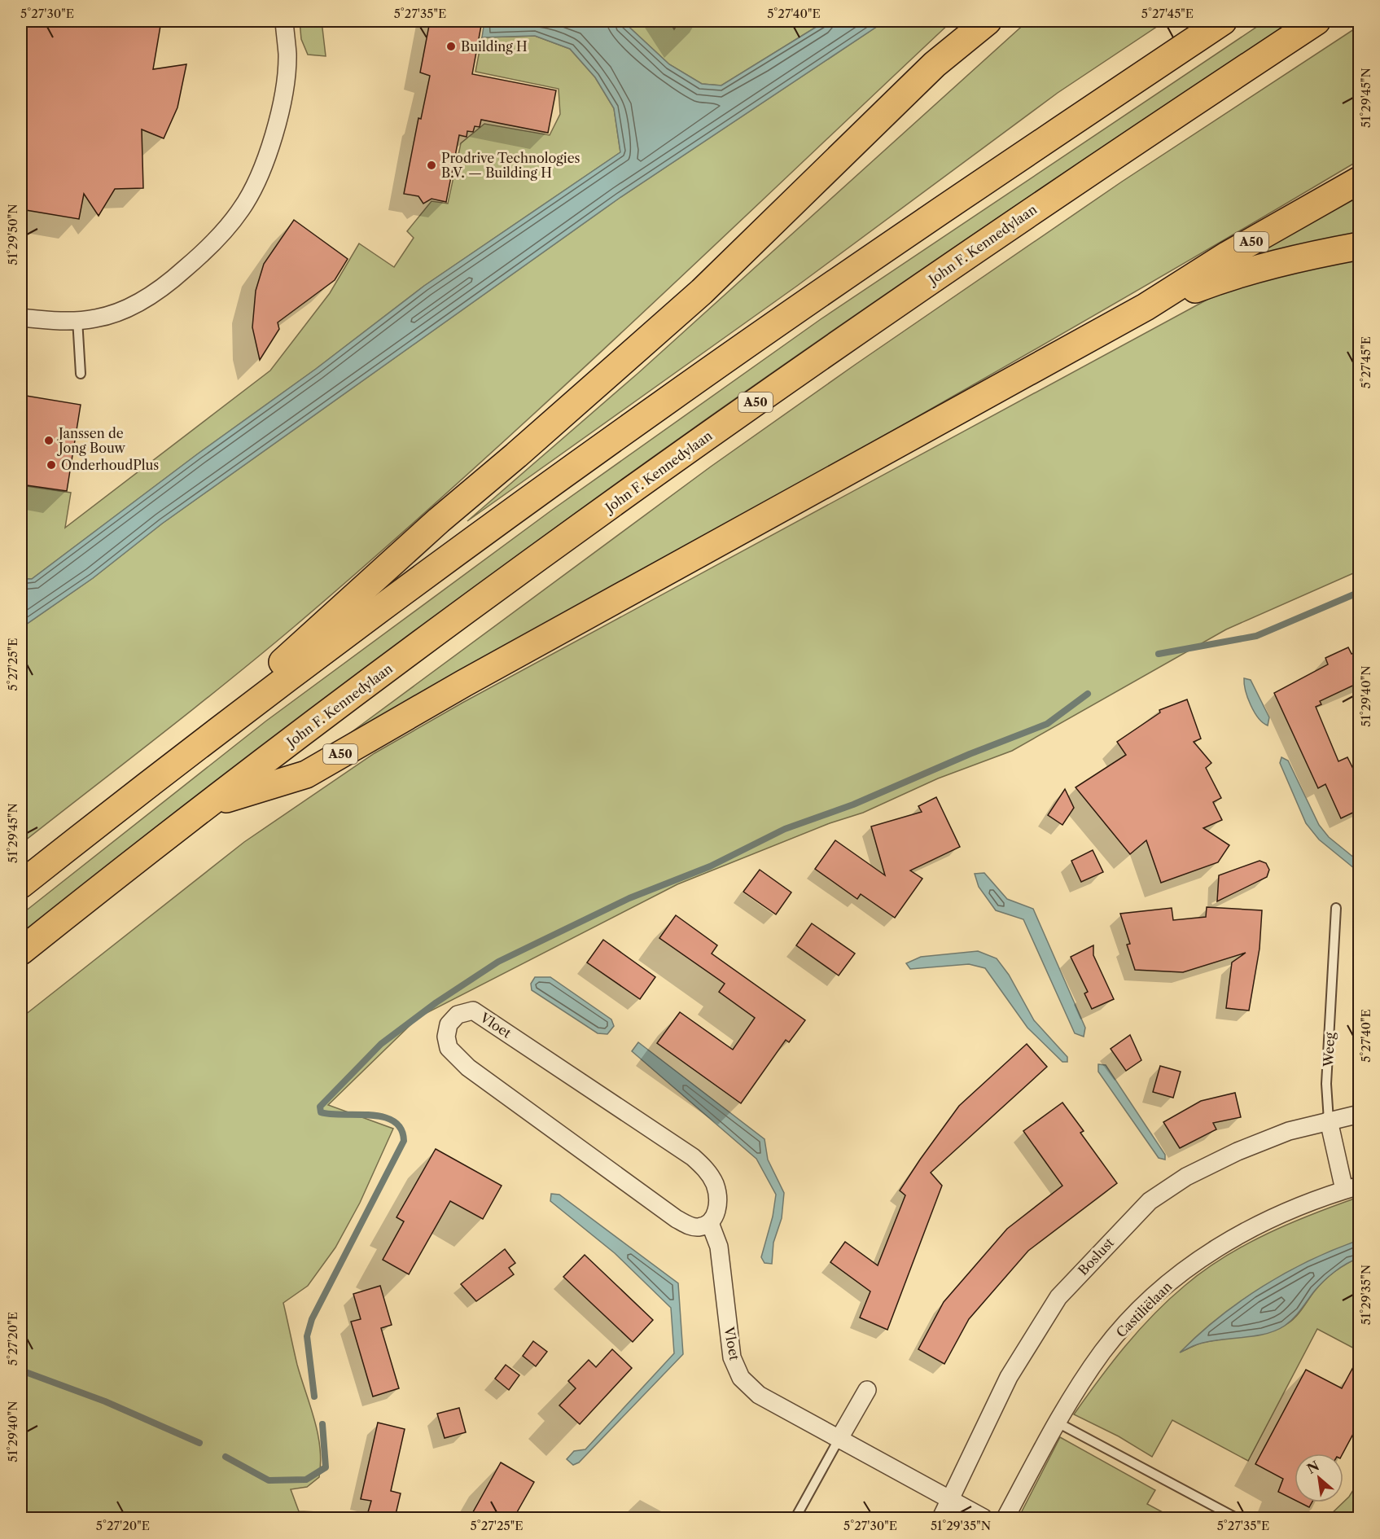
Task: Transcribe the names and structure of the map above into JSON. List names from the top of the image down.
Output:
{
  "streets": {
    "highway": ["A50", "John F. Kennedylaan"],
    "street": [
      "Vloet",
      "Weeg",
      "Boslust",
      "Castiliëlaan"
    ]
  },
  "crossings": [
    ["A50", "John F. Kennedylaan"],
    ["Vloet", "Boslust"],
    ["Weeg", "Boslust"],
    ["Weeg", "Castiliëlaan"]
  ],
  "places": [
    "Building H",
    "Prodrive Technologies B.V. — Building H",
    "Janssen de Jong Bouw",
    "OnderhoudPlus"
  ],
  "north": "top left",
  "coordinates": [
    "5°27'30\"E",
    "5°27'35\"E",
    "5°27'40\"E",
    "5°27'45\"E",
    "51°29'45\"N",
    "51°29'50\"N",
    "5°27'25\"E",
    "51°29'40\"N",
    "51°29'35\"N",
    "5°27'20\"E"
  ]
}
